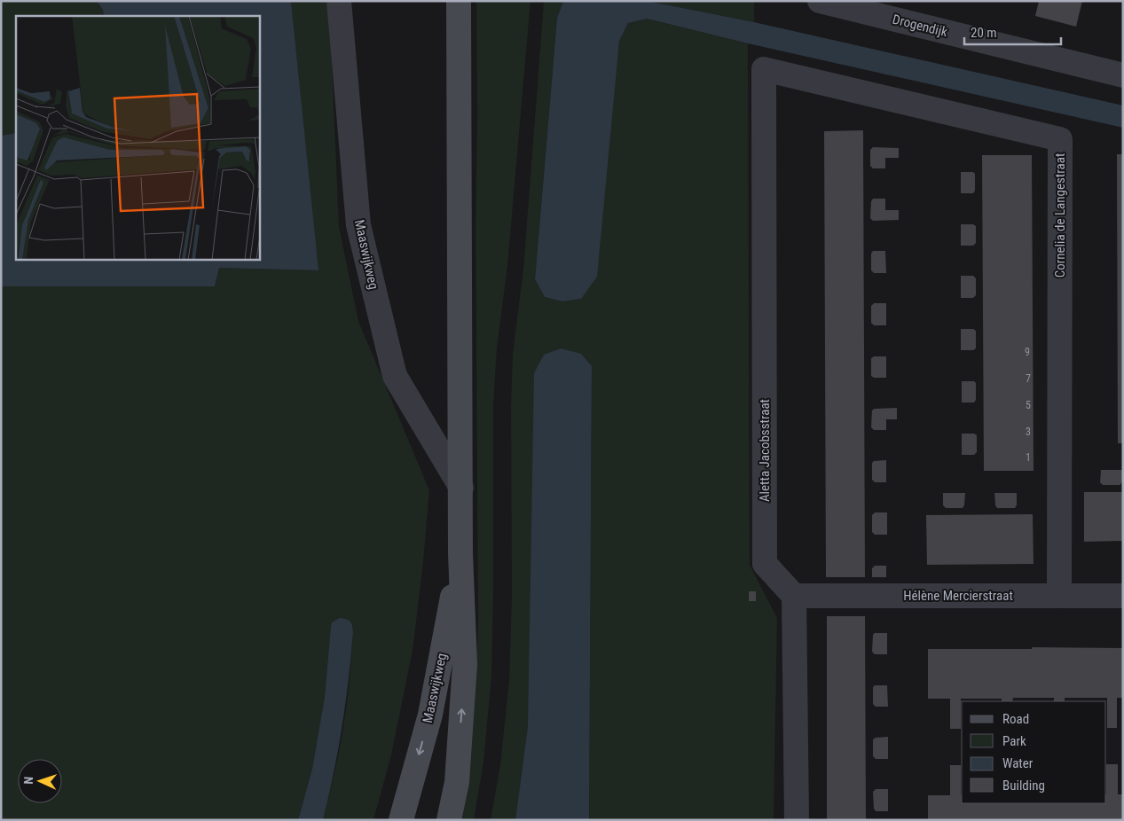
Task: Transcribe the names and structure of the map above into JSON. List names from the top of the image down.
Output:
{
  "streets": {
    "street": [
      "Drogendijk",
      "Cornelia de Langestraat",
      "Maaswijkweg",
      "Aletta Jacobsstraat",
      "Hélène Mercierstraat"
    ]
  },
  "crossings": [
    ["Cornelia de Langestraat", "Aletta Jacobsstraat"],
    ["Cornelia de Langestraat", "Hélène Mercierstraat"],
    ["Aletta Jacobsstraat", "Hélène Mercierstraat"]
  ],
  "house_numbers": [
    "9",
    "7",
    "5",
    "3",
    "1"
  ],
  "legend": [
    "Road",
    "Park",
    "Water",
    "Building"
  ],
  "scale_bar": "20 m",
  "north": "left"
}
